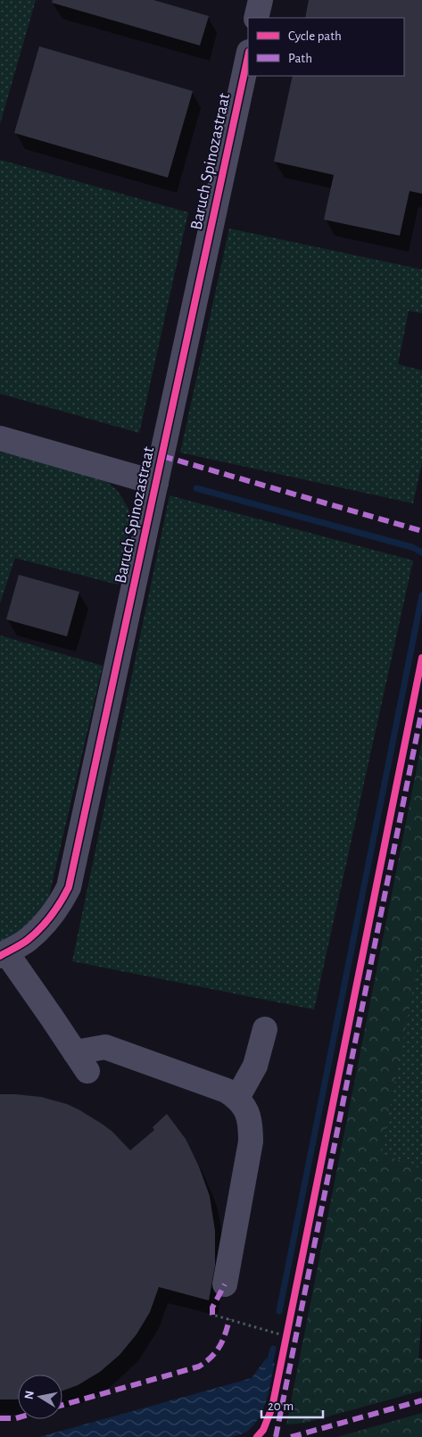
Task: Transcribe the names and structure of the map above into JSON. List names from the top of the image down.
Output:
{
  "streets": {
    "street": ["Baruch Spinozastraat"]
  },
  "legend": ["Cycle path", "Path"],
  "scale_bar": "20 m",
  "north": "left"
}
